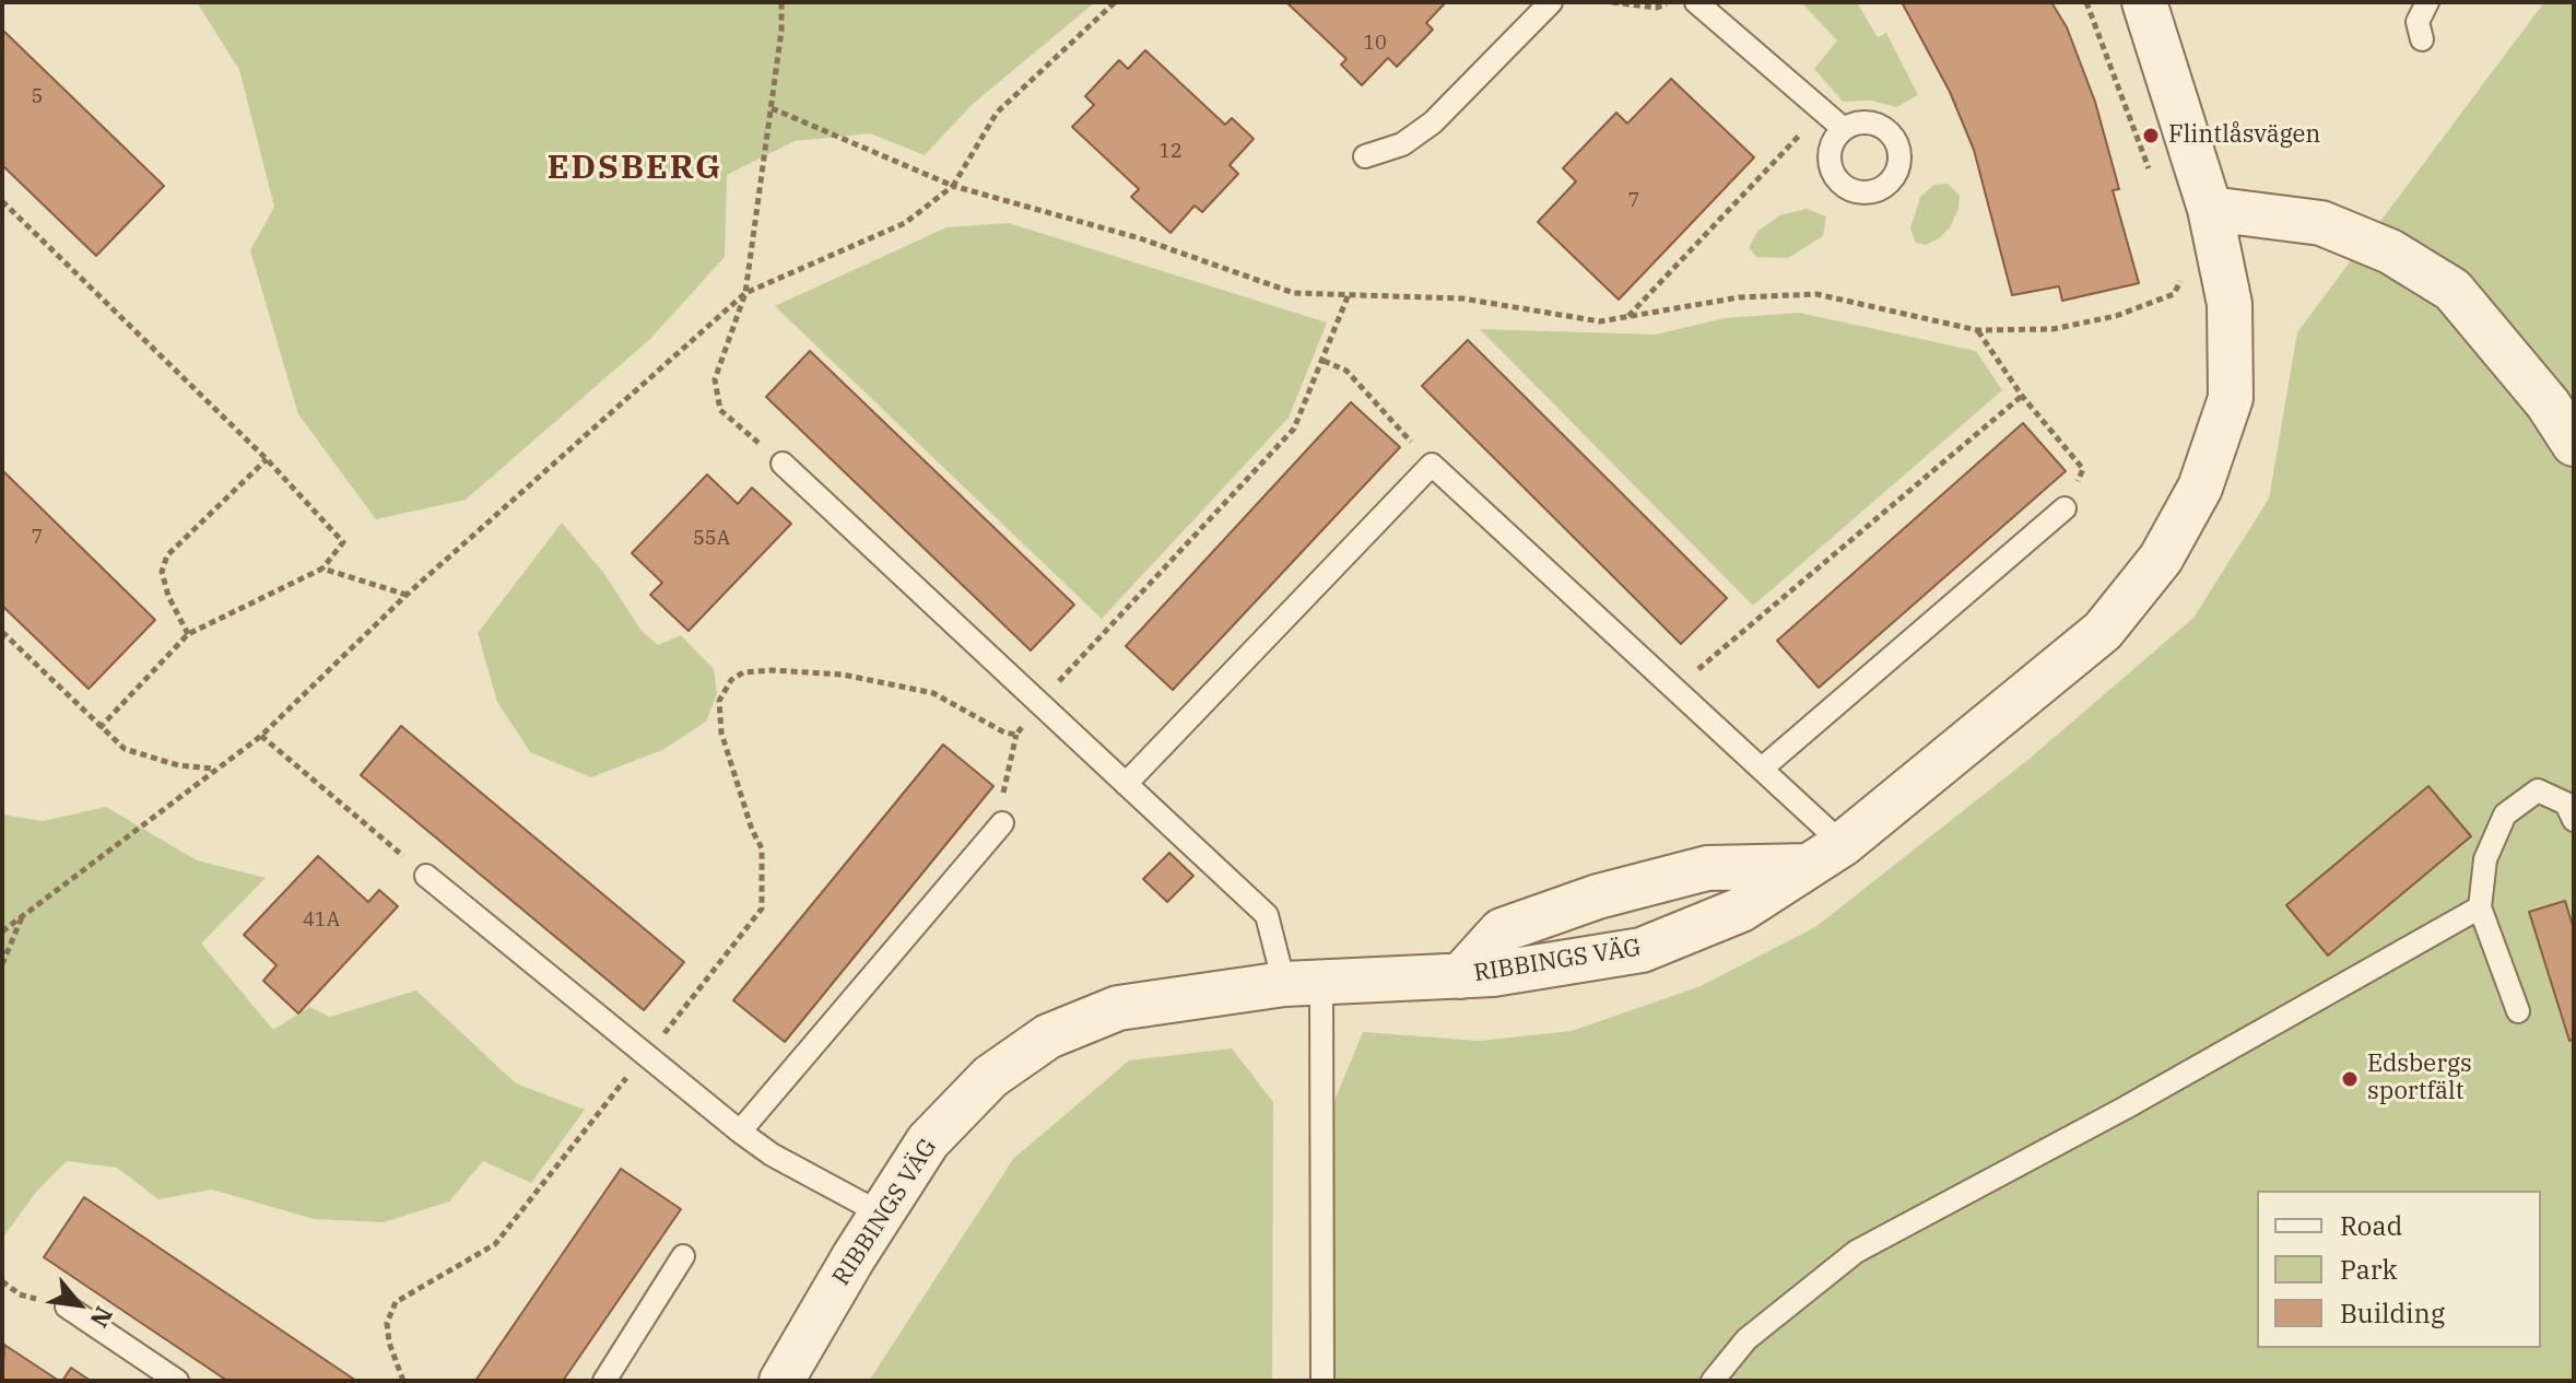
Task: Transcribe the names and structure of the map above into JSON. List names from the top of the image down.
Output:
{
  "streets": {
    "street": ["RIBBINGS VÄG"]
  },
  "districts": ["EDSBERG"],
  "places": ["Flintlåsvägen", "Edsbergs sportfält"],
  "house_numbers": [
    "10",
    "5",
    "12",
    "7",
    "7",
    "55A",
    "41A"
  ],
  "legend": ["Road", "Park", "Building"],
  "north": "bottom right"
}
